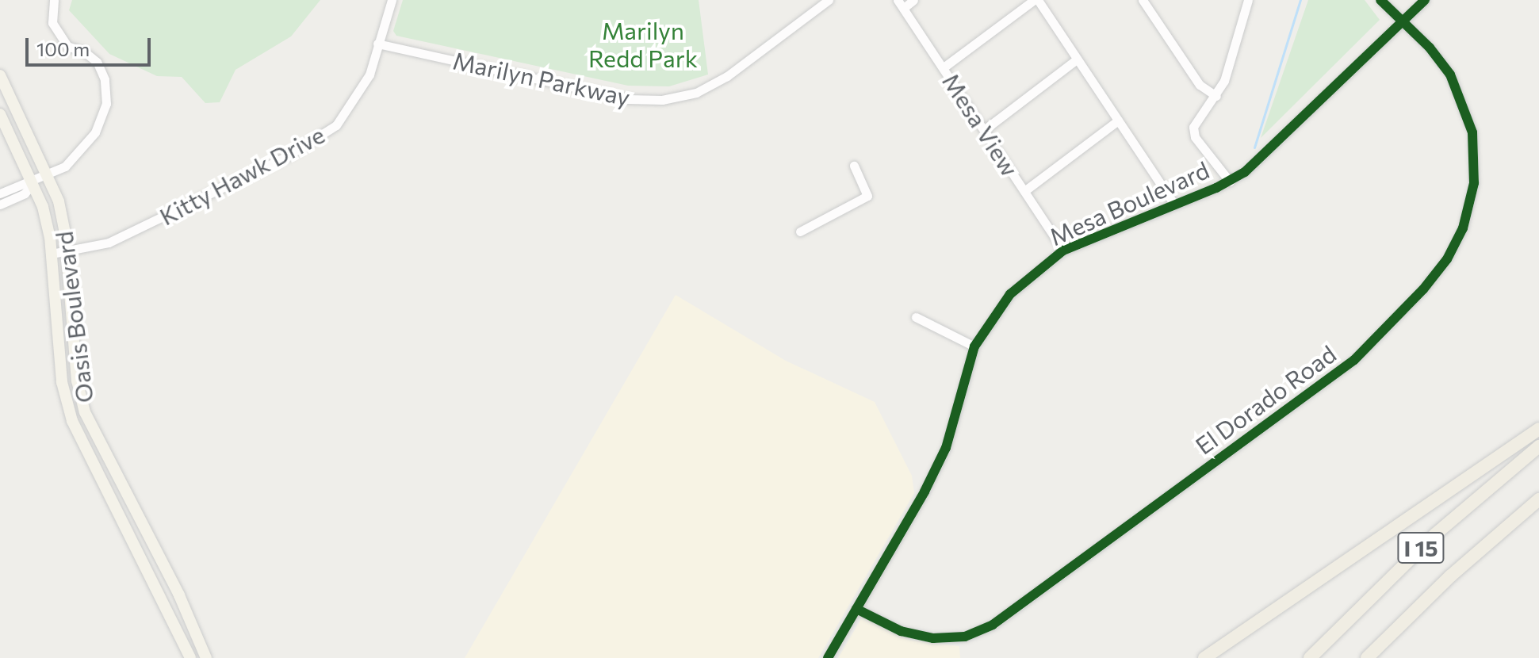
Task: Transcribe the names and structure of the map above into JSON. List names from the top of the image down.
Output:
{
  "streets": {
    "highway": ["I 15"],
    "main road": ["Oasis Boulevard"],
    "street": [
      "Marilyn Parkway",
      "Mesa View",
      "Kitty Hawk Drive",
      "Mesa Boulevard",
      "El Dorado Road"
    ]
  },
  "crossings": [
    ["Marilyn Parkway", "Kitty Hawk Drive"],
    ["Mesa View", "Mesa Boulevard"],
    ["Kitty Hawk Drive", "Oasis Boulevard"],
    ["Mesa Boulevard", "El Dorado Road"]
  ],
  "parks": ["Marilyn Redd Park"],
  "scale_bar": "100 m"
}
